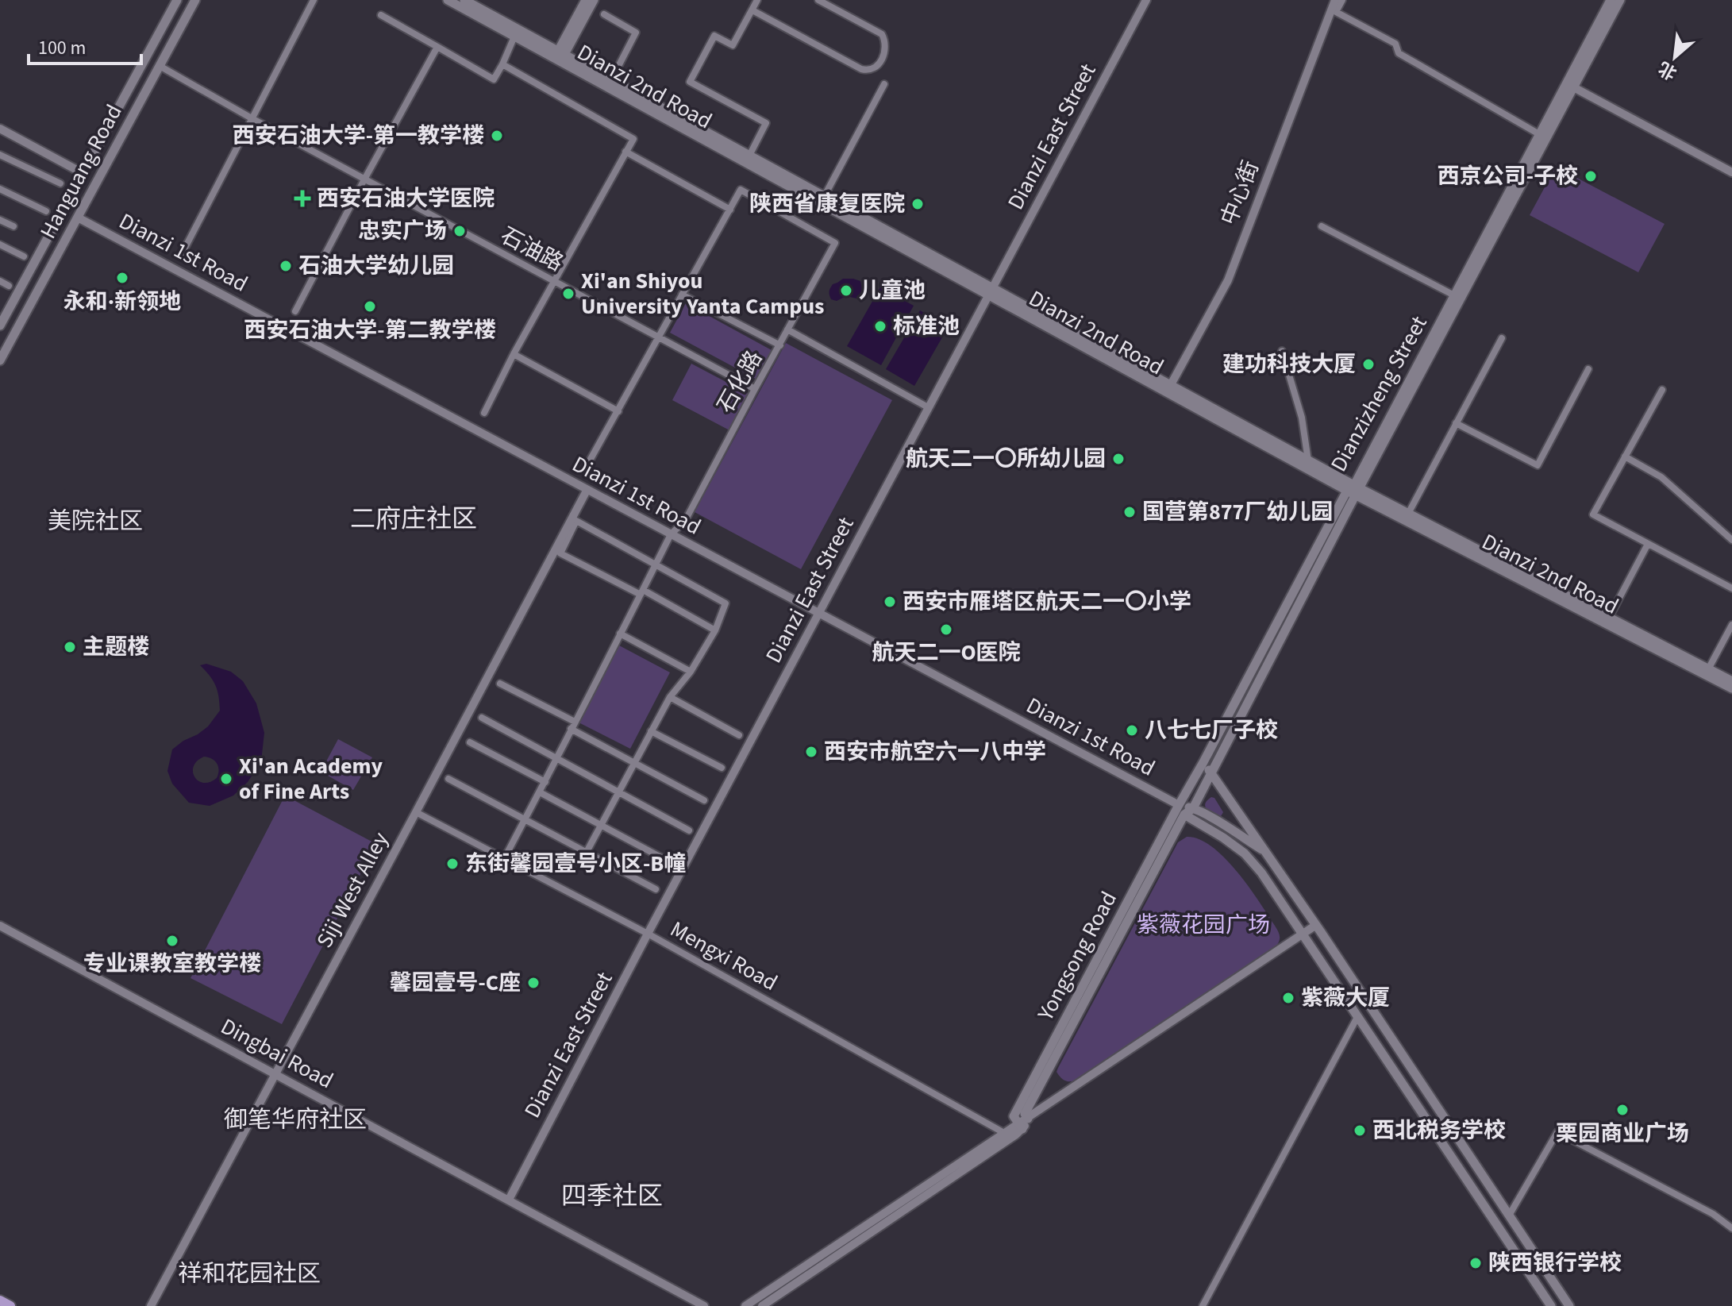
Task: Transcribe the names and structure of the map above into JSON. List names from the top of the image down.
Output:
{
  "streets": {
    "main road": [
      "Dianzi 2nd Road",
      "Hanguang Road",
      "Dianzizheng Street",
      "Yongsong Road"
    ],
    "street": [
      "Dianzi East Street",
      "中心街",
      "石油路",
      "Dianzi 1st Road",
      "石化路",
      "Siji West Alley",
      "Mengxi Road",
      "Dingbai Road"
    ]
  },
  "crossings": [
    ["Dianzi 2nd Road", "Dianzi East Street"],
    ["Dianzi 2nd Road", "中心街"],
    ["Dianzi 2nd Road", "Dianzizheng Street"],
    ["Dianzi East Street", "Dianzi 1st Road"],
    ["Dianzi East Street", "Mengxi Road"],
    ["Dianzi East Street", "Dingbai Road"],
    ["Hanguang Road", "石油路"],
    ["Hanguang Road", "Dianzi 1st Road"],
    ["石油路", "石化路"],
    ["Dianzi 1st Road", "石化路"],
    ["Dianzi 1st Road", "Dianzizheng Street"],
    ["Dianzi 1st Road", "Siji West Alley"],
    ["Dianzi 1st Road", "Yongsong Road"],
    ["石化路", "Mengxi Road"],
    ["Dianzizheng Street", "Yongsong Road"],
    ["Siji West Alley", "Mengxi Road"],
    ["Siji West Alley", "Dingbai Road"]
  ],
  "districts": [
    "二府庄社区",
    "美院社区",
    "御笔华府社区",
    "四季社区",
    "祥和花园社区"
  ],
  "parks": ["紫薇花园广场"],
  "places": {
    "other": [
      "西安石油大学-第一教学楼",
      "西京公司-子校",
      "陕西省康复医院",
      "忠实广场",
      "石油大学幼儿园",
      "永和·新领地",
      "儿童池",
      "Xi'an Shiyou University Yanta Campus",
      "西安石油大学-第二教学楼",
      "标准池",
      "建功科技大厦",
      "航天二一〇所幼儿园",
      "国营第877厂幼儿园",
      "西安市雁塔区航天二一〇小学",
      "航天二一O医院",
      "主题楼",
      "八七七厂子校",
      "西安市航空六一八中学",
      "Xi'an Academy of Fine Arts",
      "东街馨园壹号小区-B幢",
      "专业课教室教学楼",
      "馨园壹号-C座",
      "紫薇大厦",
      "栗园商业广场",
      "西北税务学校",
      "陕西银行学校"
    ],
    "health": ["西安石油大学医院"]
  },
  "scale_bar": "100 m",
  "north": "bottom left"
}
